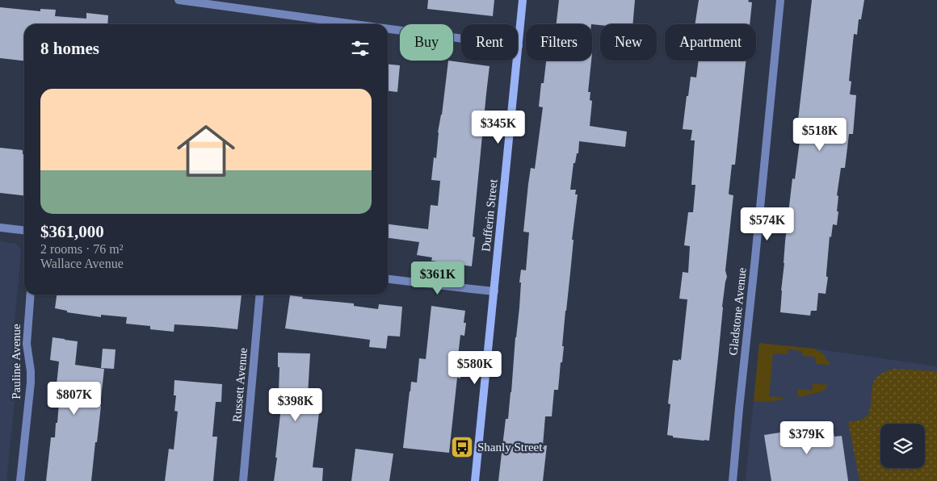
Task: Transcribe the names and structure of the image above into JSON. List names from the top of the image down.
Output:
{
  "streets": {
    "main road": ["Dufferin Street"],
    "street": ["Gladstone Avenue", "Pauline Avenue", "Russett Avenue"]
  },
  "places": {
    "bus stop": ["Shanly Street"]
  },
  "page": {
    "chip": [
      "Buy",
      "Rent",
      "Filters",
      "New",
      "Apartment"
    ],
    "heading": "8 homes",
    "list": [
      {
        "name": "$361,000",
        "note": "2 rooms · 76 m² · Wallace Avenue"
      }
    ],
    "price": [
      "$345K",
      "$518K",
      "$574K",
      "$361K",
      "$580K",
      "$807K",
      "$398K",
      "$379K"
    ]
  }
}
